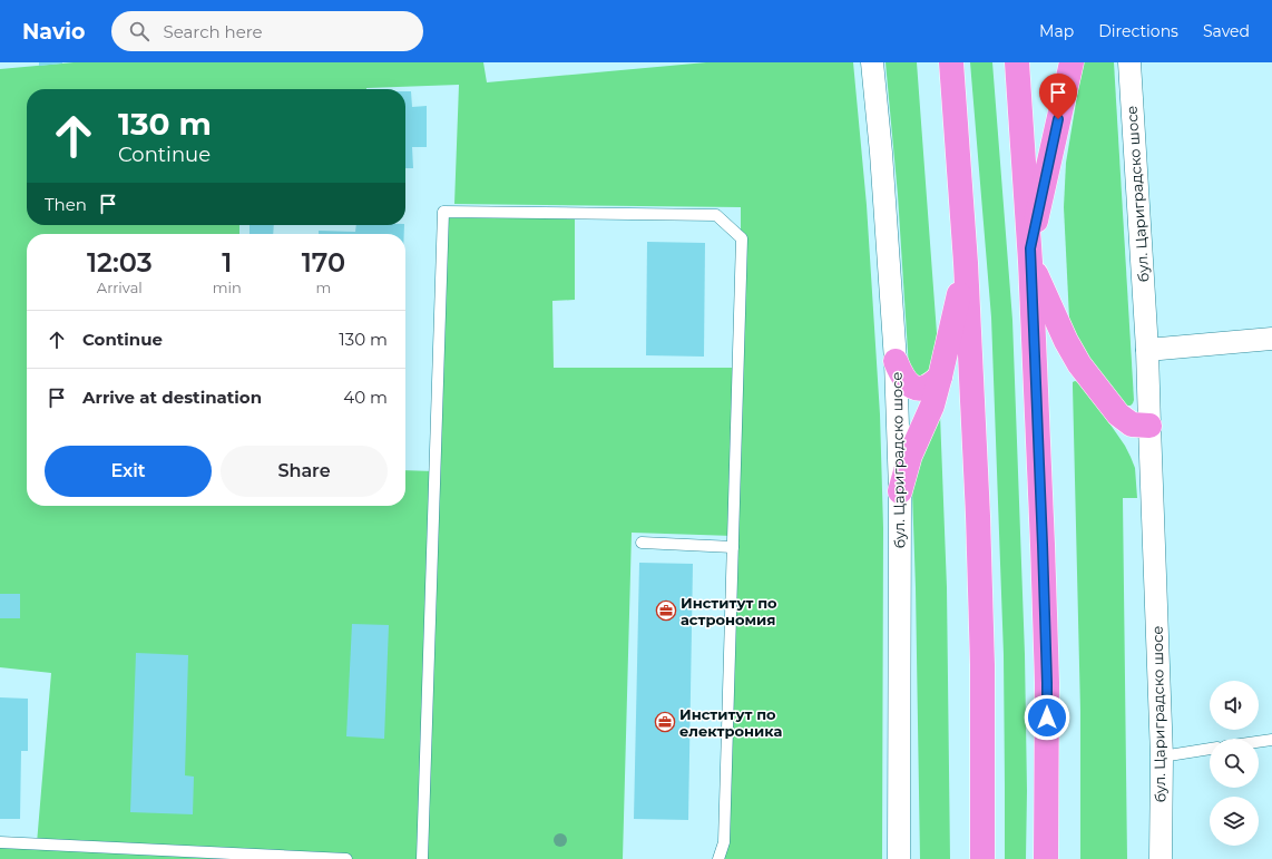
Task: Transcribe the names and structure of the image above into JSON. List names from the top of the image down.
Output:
{
  "streets": {
    "street": ["бул. Цариградско шосе"]
  },
  "places": {
    "office": ["Институт по астрономия", "Институт по електроника"]
  },
  "page": {
    "header": "Navio",
    "search": "Search here",
    "nav": ["Map", "Directions", "Saved"],
    "turn": ["130 m", "Continue"],
    "then": "Then",
    "eta": [
      "12:03",
      "Arrival",
      "1",
      "min",
      "170",
      "m"
    ],
    "list": [
      {
        "name": "Continue",
        "value": "130 m"
      },
      {
        "name": "Arrive at destination",
        "value": "40 m"
      }
    ],
    "buttons": ["Exit", "Share"]
  }
}
